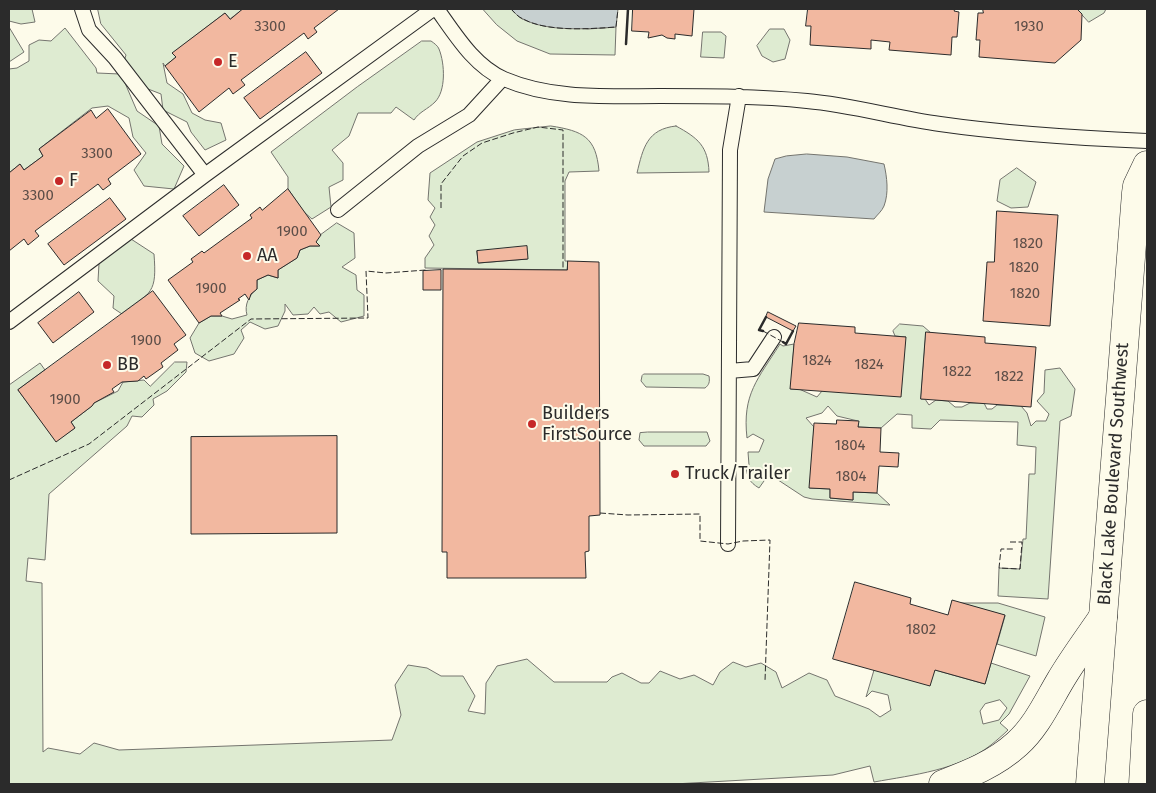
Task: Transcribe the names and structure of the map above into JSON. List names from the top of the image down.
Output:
{
  "streets": {
    "main road": ["Black Lake Boulevard Southwest"]
  },
  "places": [
    "E",
    "F",
    "AA",
    "BB",
    "Builders FirstSource",
    "Truck/Trailer"
  ],
  "house_numbers": [
    "3300",
    "1930",
    "3300",
    "3300",
    "1900",
    "1820",
    "1820",
    "1900",
    "1820",
    "1900",
    "1824",
    "1824",
    "1822",
    "1822",
    "1900",
    "1804",
    "1804",
    "1802"
  ]
}
